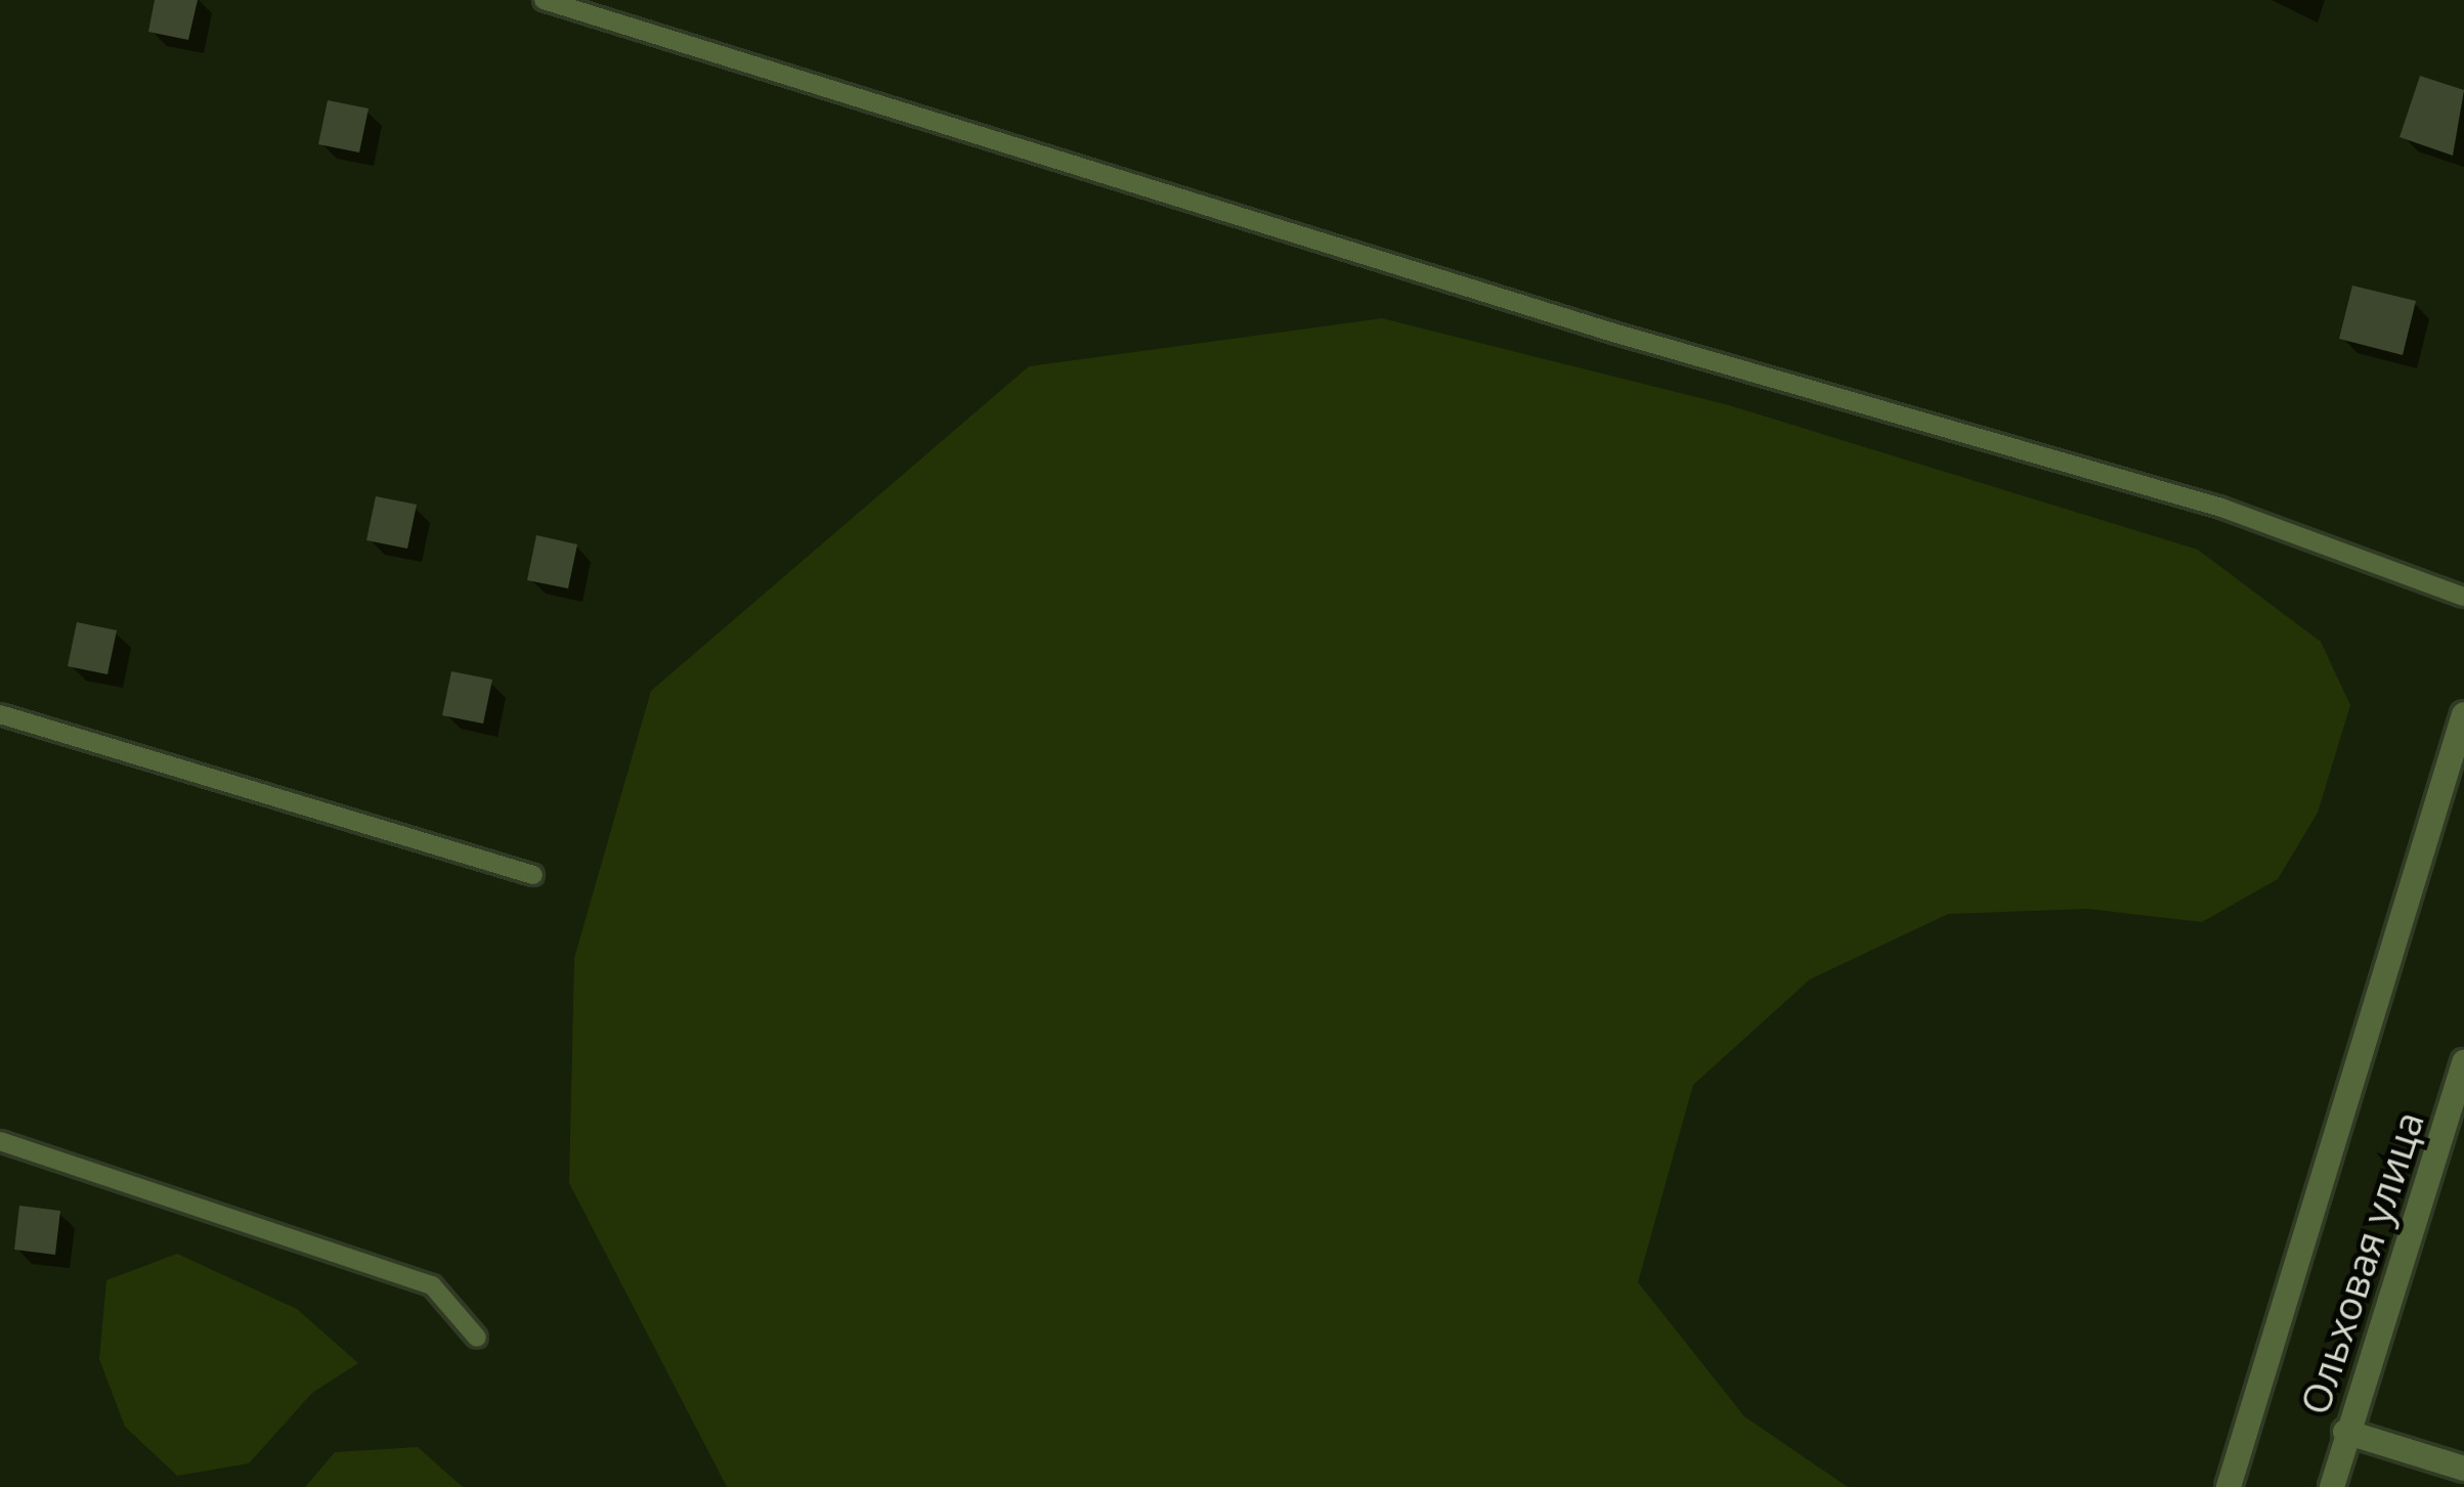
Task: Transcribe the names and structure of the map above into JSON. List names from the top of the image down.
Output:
{
  "streets": {
    "street": ["Ольховая улица"]
  }
}
